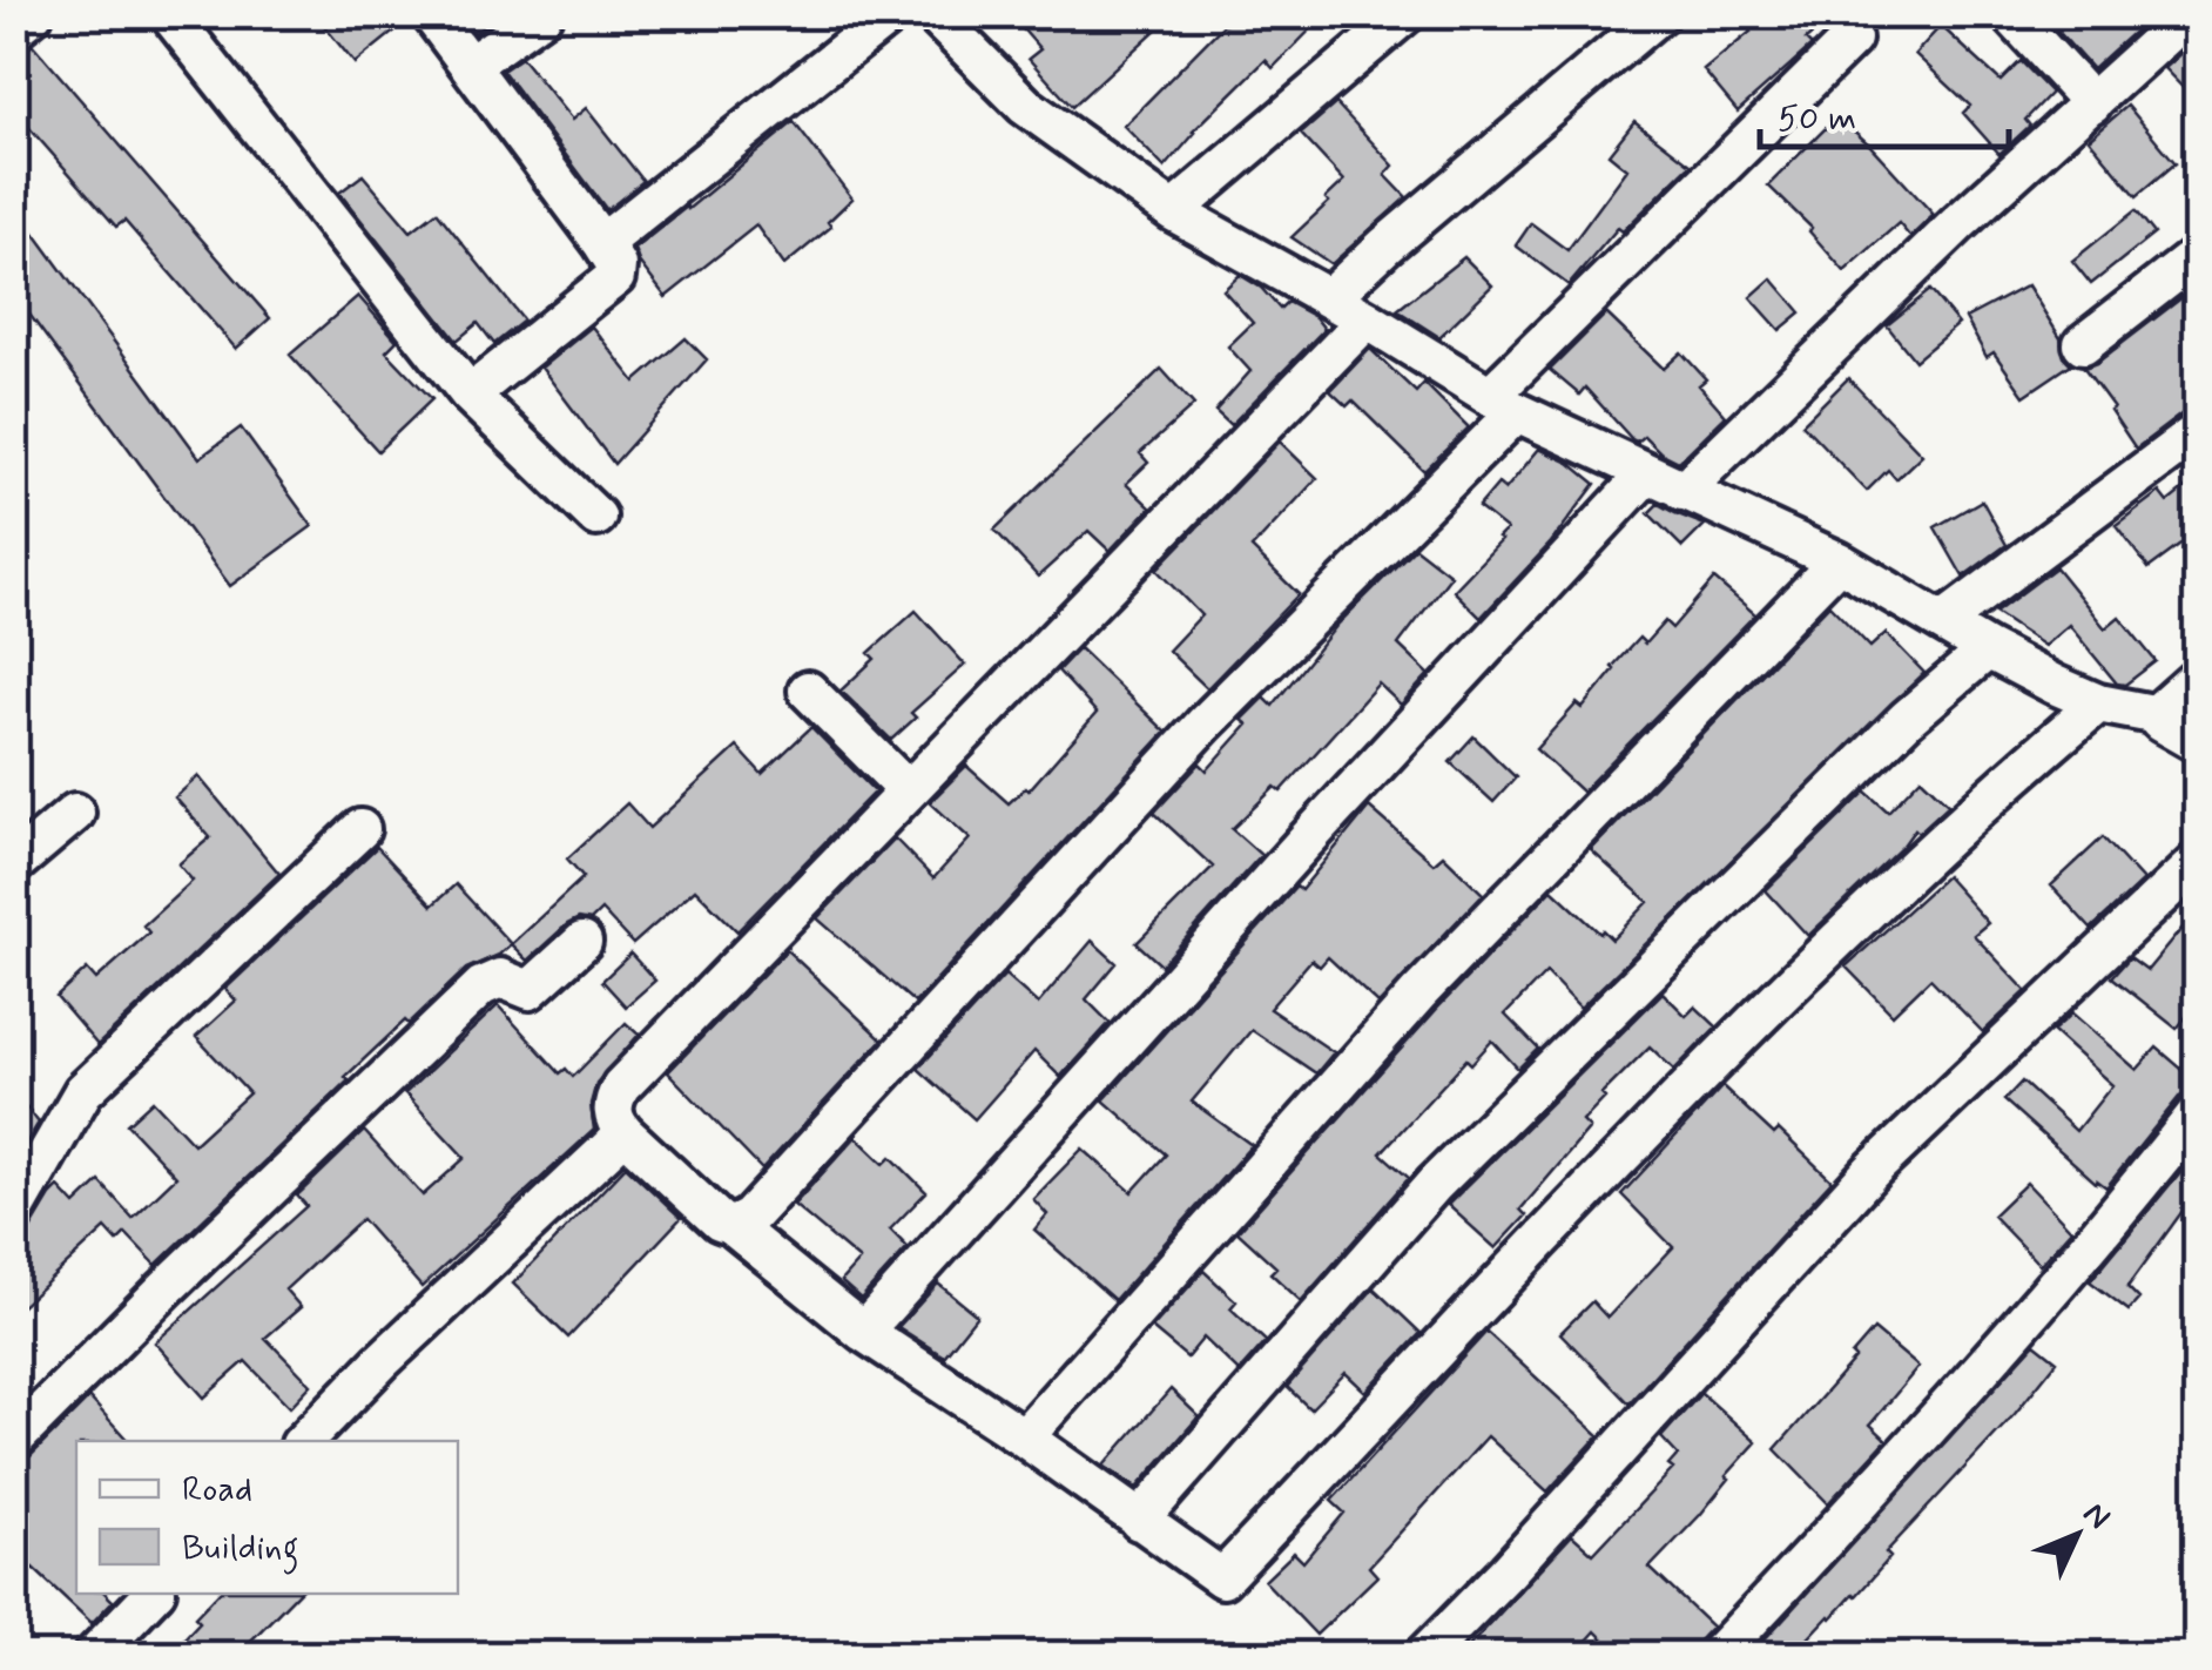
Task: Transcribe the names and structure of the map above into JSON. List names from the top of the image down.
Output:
{
  "legend": ["Road", "Building"],
  "scale_bar": "50 m",
  "north": "top right"
}
